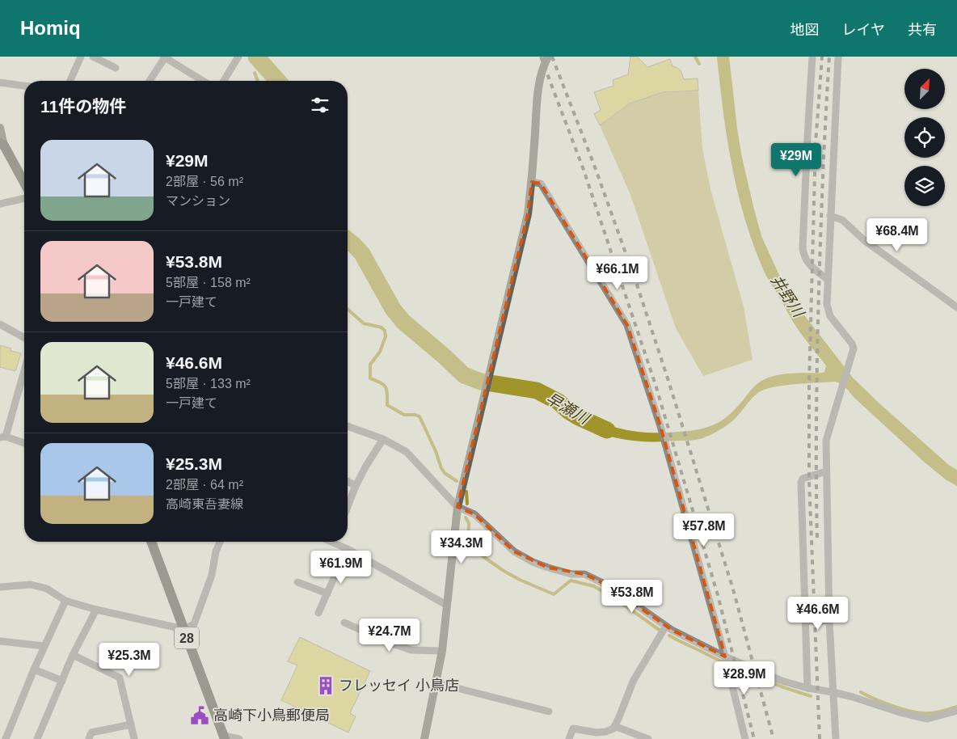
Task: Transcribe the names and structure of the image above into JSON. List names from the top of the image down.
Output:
{
  "streets": {
    "main road": ["28"]
  },
  "water": ["井野川", "早瀬川"],
  "places": {
    "building": ["フレッセイ 小鳥店"],
    "public building": ["高崎下小鳥郵便局"]
  },
  "north": "top right",
  "page": {
    "header": "Homiq",
    "nav": ["地図", "レイヤ", "共有"],
    "heading": "11件の物件",
    "list": [
      {
        "name": "¥29M",
        "note": "2部屋 · 56 m² · マンション"
      },
      {
        "name": "¥53.8M",
        "note": "5部屋 · 158 m² · 一戸建て"
      },
      {
        "name": "¥46.6M",
        "note": "5部屋 · 133 m² · 一戸建て"
      },
      {
        "name": "¥25.3M",
        "note": "2部屋 · 64 m² · 高崎東吾妻線"
      }
    ],
    "price": [
      "¥29M",
      "¥68.4M",
      "¥66.1M",
      "¥57.8M",
      "¥34.3M",
      "¥61.9M",
      "¥53.8M",
      "¥46.6M",
      "¥24.7M",
      "¥25.3M",
      "¥28.9M"
    ]
  }
}
